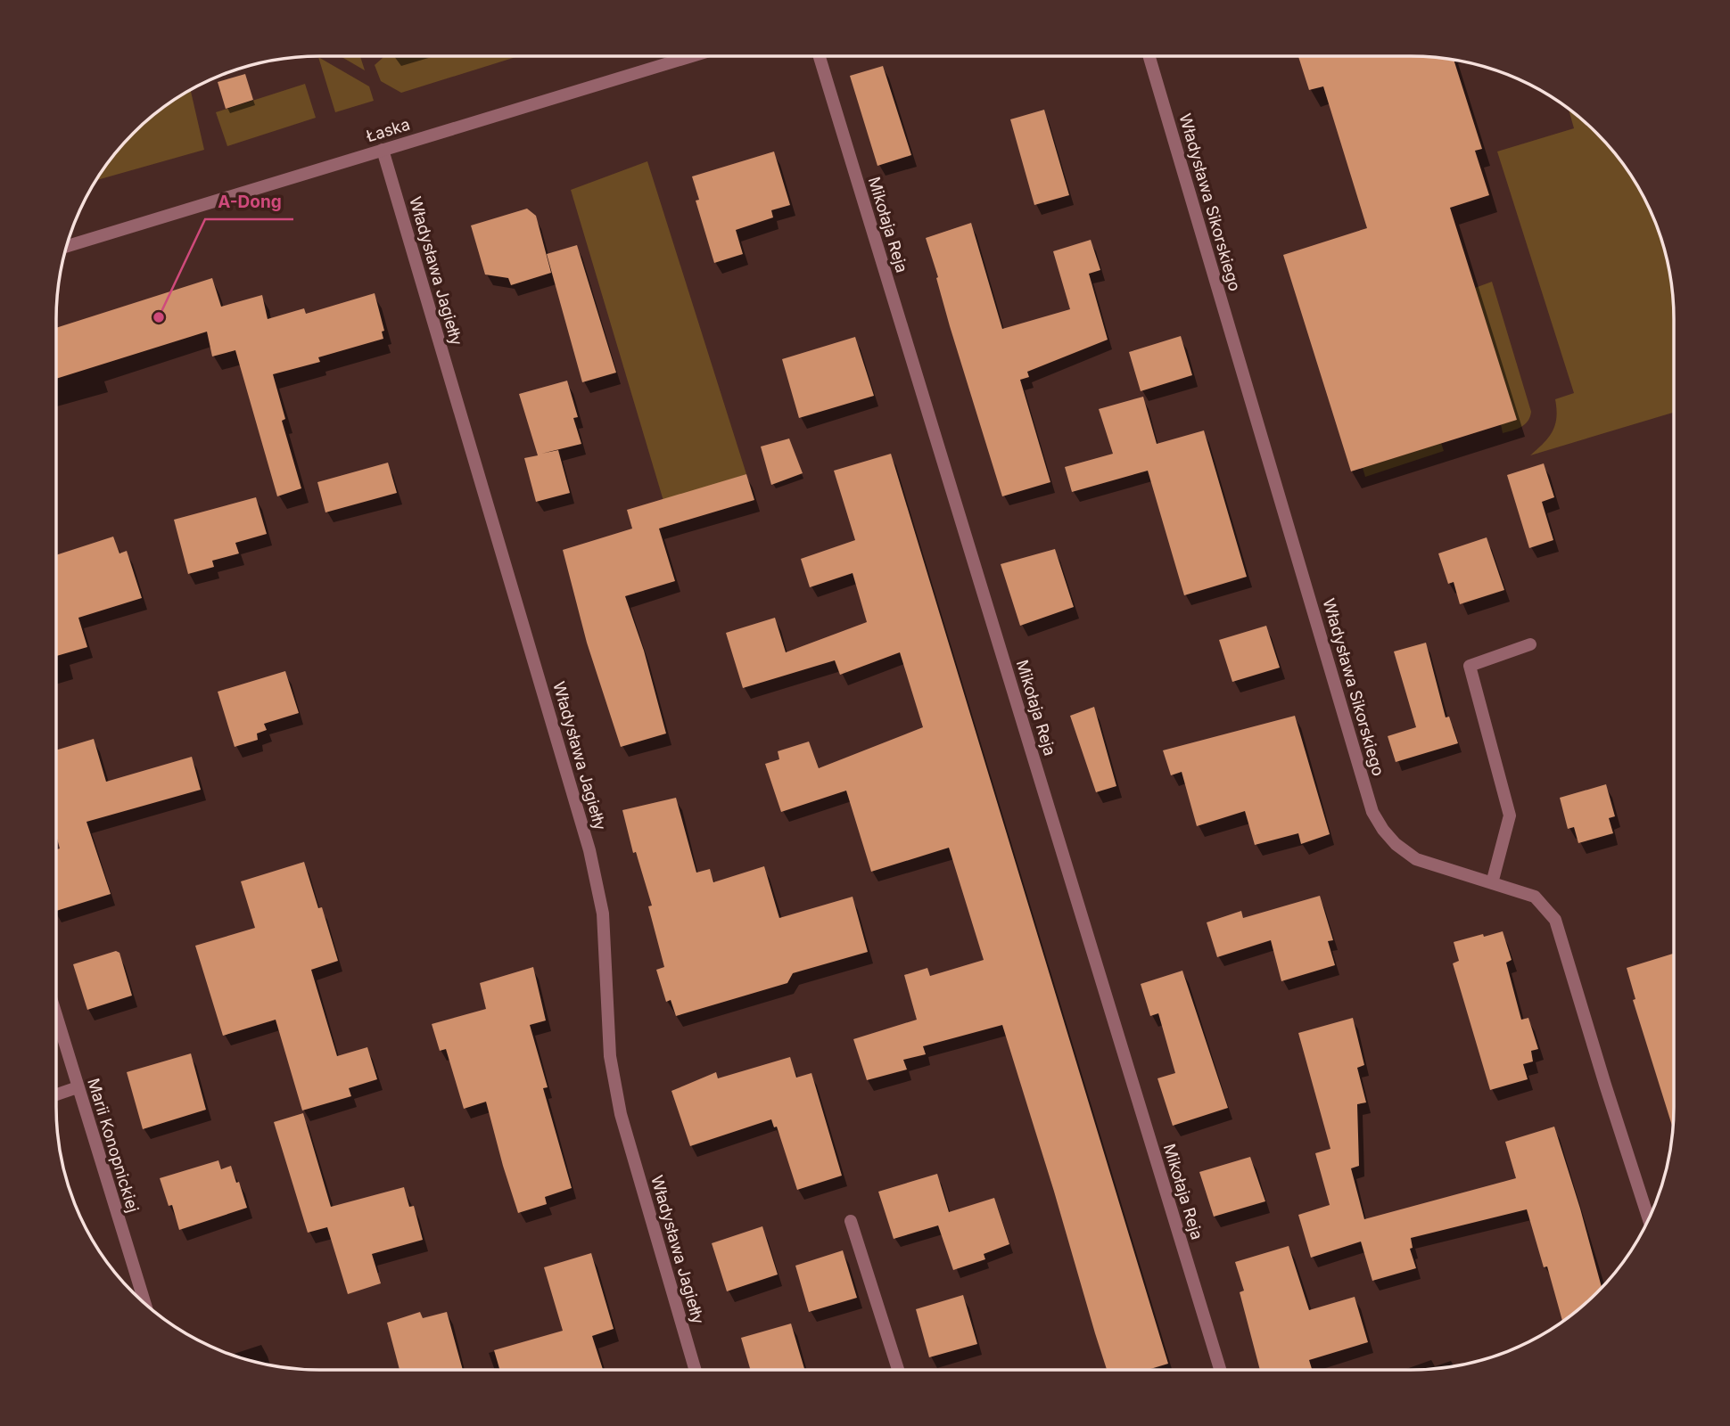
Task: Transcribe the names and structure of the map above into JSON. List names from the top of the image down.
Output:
{
  "streets": {
    "street": [
      "Łaska",
      "Władysława Sikorskiego",
      "Mikołaja Reja",
      "Władysława Jagiełły",
      "Marii Konopnickiej"
    ]
  },
  "crossings": [
    ["Łaska", "Władysława Jagiełły"]
  ],
  "places": ["A-Dong"]
}
